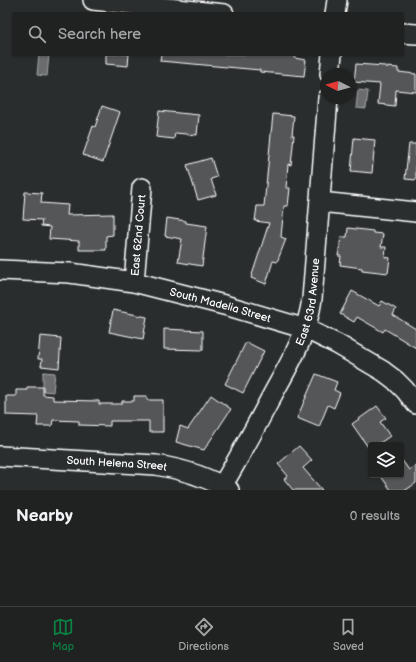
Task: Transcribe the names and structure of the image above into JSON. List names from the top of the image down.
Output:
{
  "streets": {
    "street": [
      "East 62nd Court",
      "East 63rd Avenue",
      "South Madelia Street",
      "South Helena Street"
    ]
  },
  "crossings": [
    ["East 62nd Court", "South Madelia Street"],
    ["East 63rd Avenue", "South Madelia Street"],
    ["East 63rd Avenue", "South Helena Street"]
  ],
  "north": "left",
  "page": {
    "search": "Search here",
    "heading": ["Nearby", "0 results"],
    "nav": ["Map", "Directions", "Saved"]
  }
}
